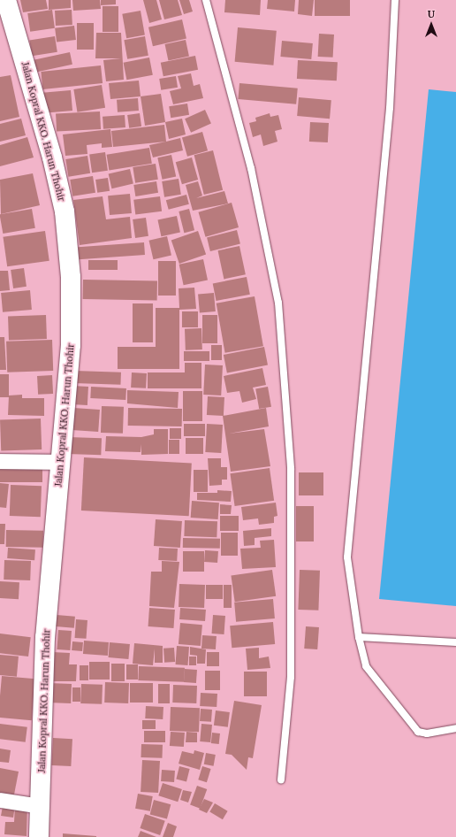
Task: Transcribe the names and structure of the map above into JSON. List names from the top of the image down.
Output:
{
  "streets": {
    "main road": ["Jalan Kopral KKO. Harun Thohir"]
  },
  "north": "top"
}
